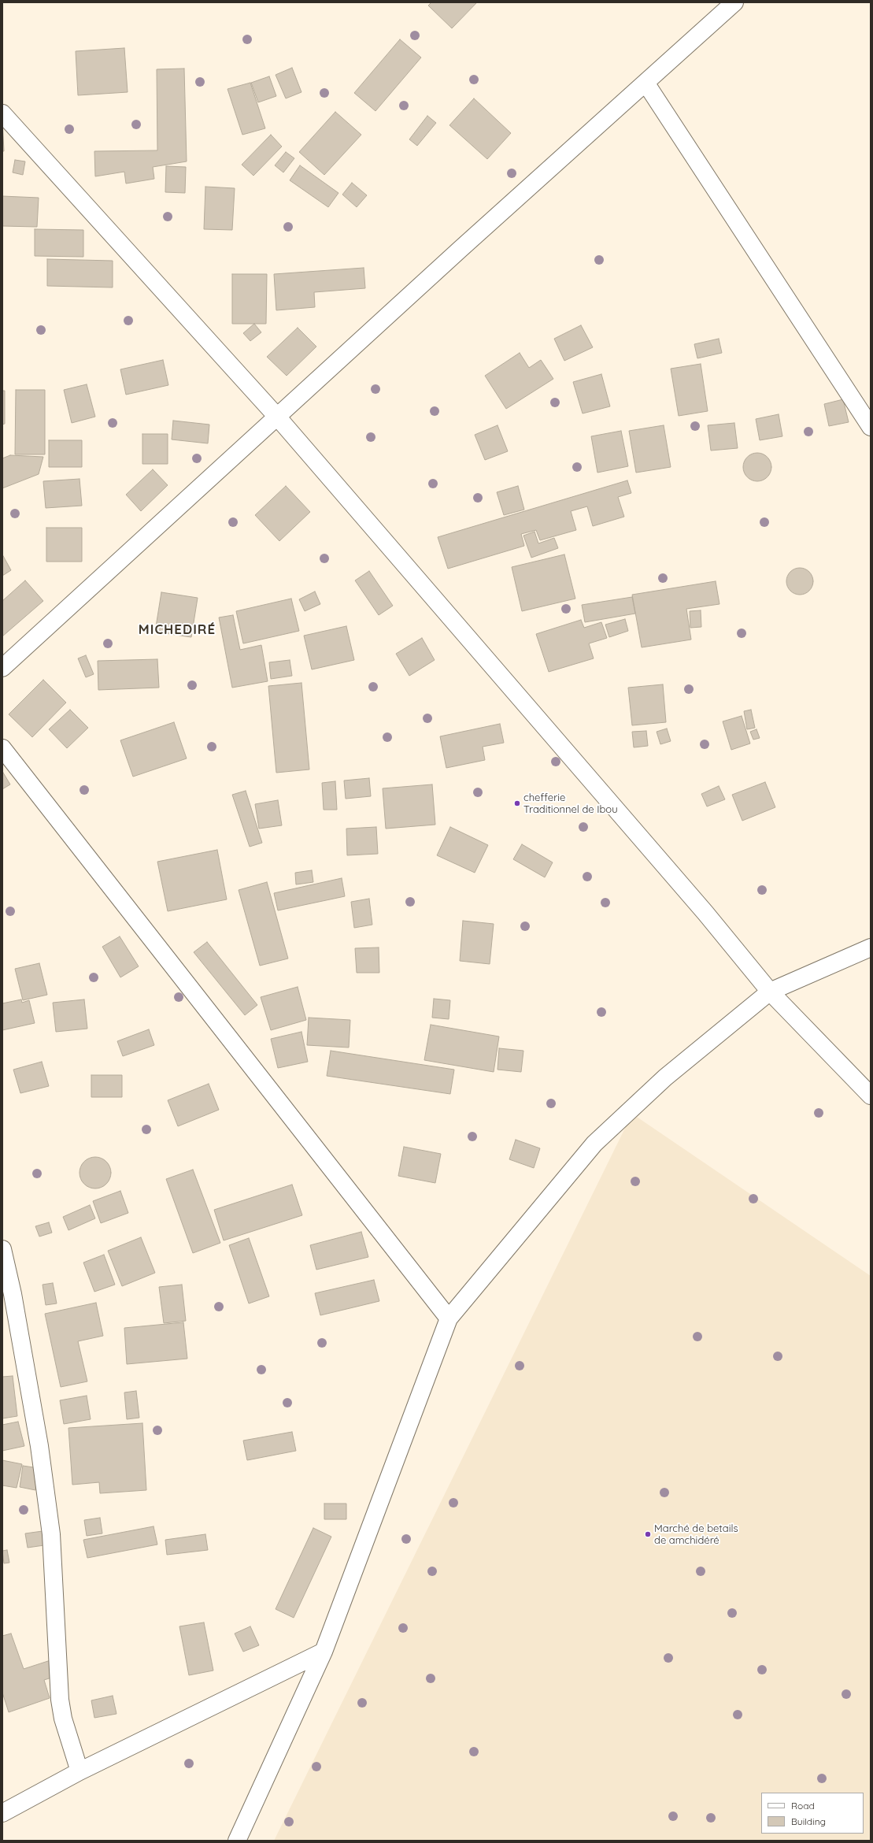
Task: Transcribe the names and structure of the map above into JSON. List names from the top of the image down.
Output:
{
  "districts": ["MICHEDIRÉ"],
  "places": ["chefferie Traditionnel de Ibou", "Marché de betails de amchidéré"],
  "legend": ["Road", "Building"]
}
